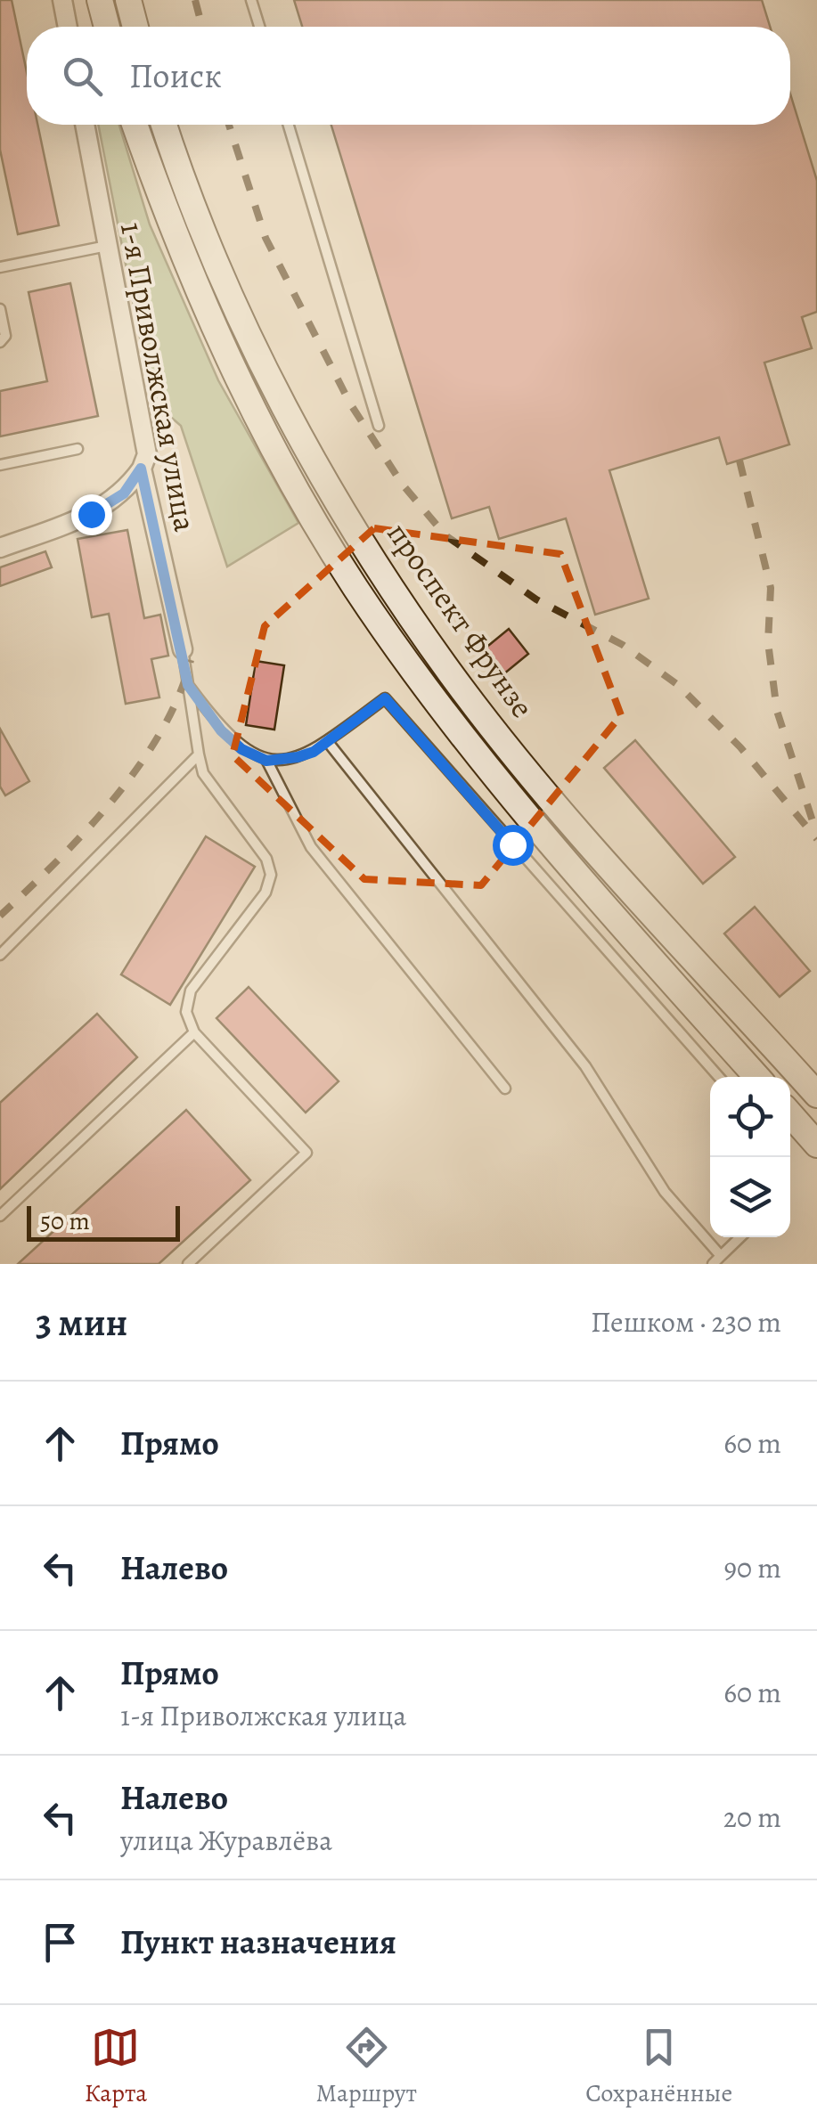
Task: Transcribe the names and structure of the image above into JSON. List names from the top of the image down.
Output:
{
  "streets": {
    "main road": ["проспект Фрунзе"],
    "street": ["1-я Приволжская улица"]
  },
  "scale_bar": "50 m",
  "page": {
    "search": "Поиск",
    "scale": "50 m",
    "heading": ["3 мин", "Пешком · 230 m"],
    "list": [
      ["Прямо", "60 m"],
      ["Налево", "90 m"],
      ["Прямо", "1-я Приволжская улица", "60 m"],
      ["Налево", "улица Журавлёва", "20 m"],
      "Пункт назначения"
    ],
    "nav": ["Карта", "Маршрут", "Сохранённые"]
  }
}
